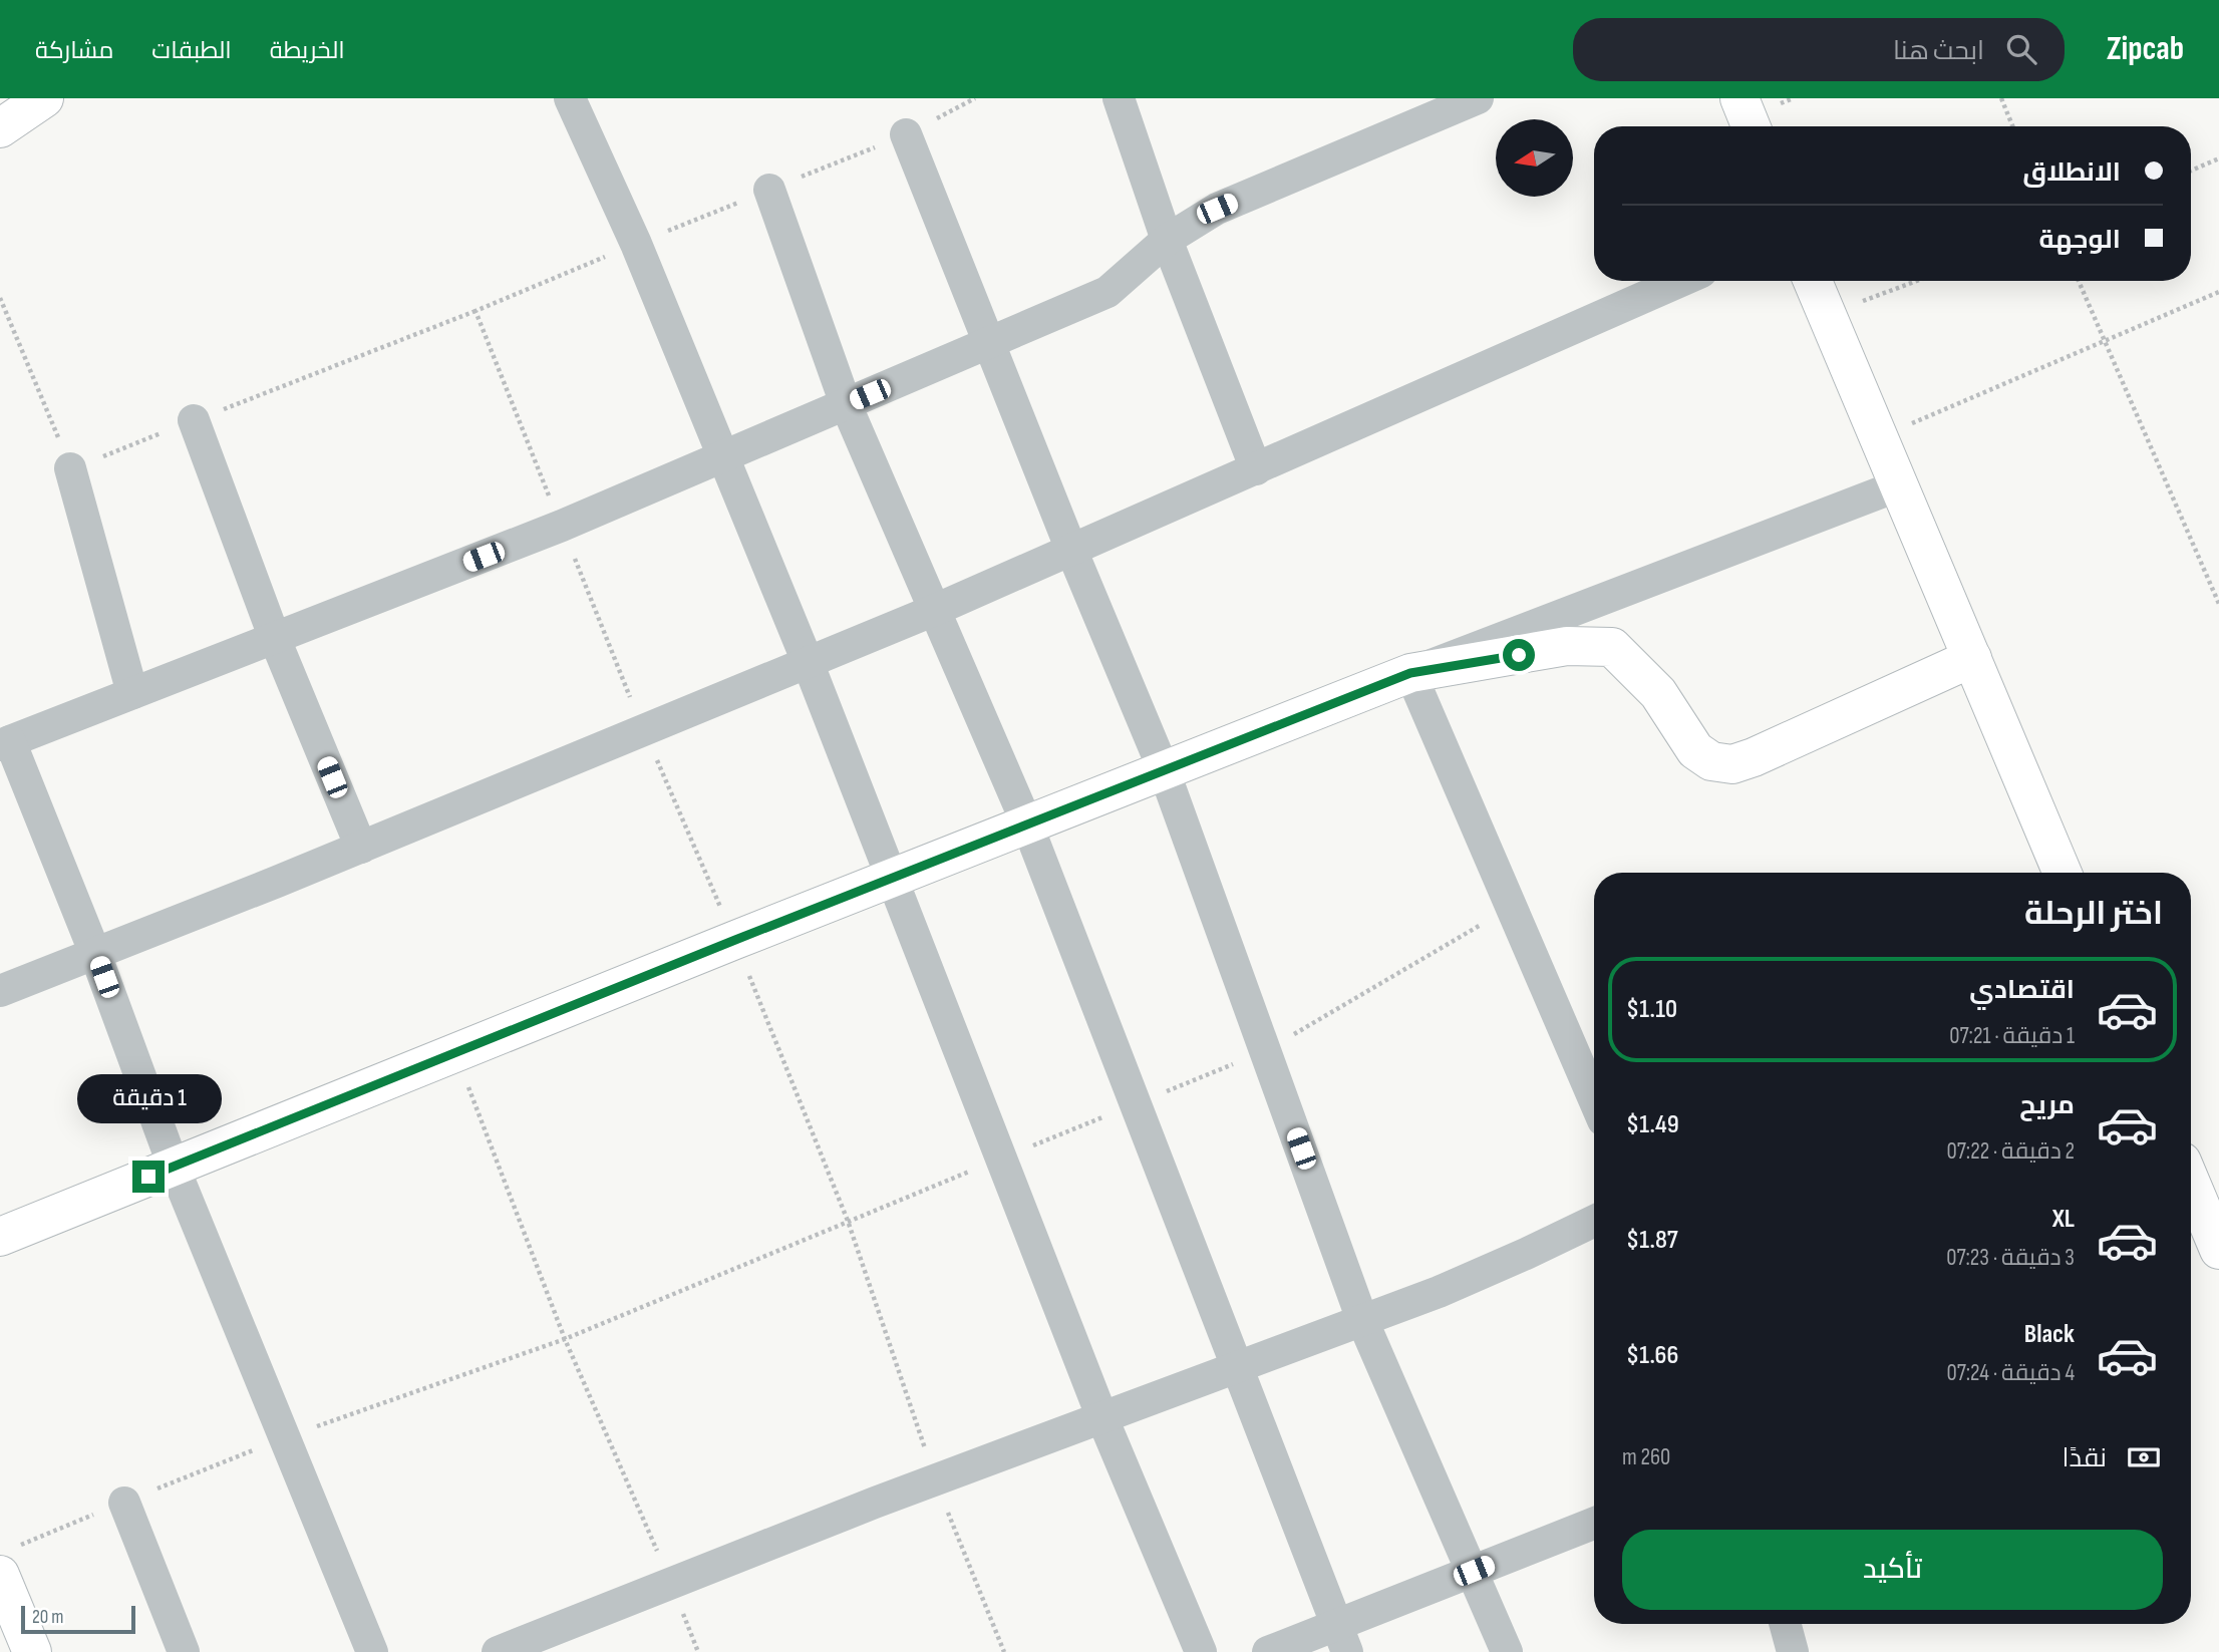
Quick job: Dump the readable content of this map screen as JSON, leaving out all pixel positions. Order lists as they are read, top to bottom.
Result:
{
  "scale_bar": "20 m",
  "north": "left",
  "page": {
    "header": "Zipcab",
    "search": "ابحث هنا",
    "nav": ["الخريطة", "الطبقات", "مشاركة"],
    "banner": ["الانطلاق", "الوجهة"],
    "heading": "اختر الرحلة",
    "list": [
      {
        "name": "اقتصادي",
        "note": "1 دقيقة · 07:21",
        "value": "$1.10"
      },
      {
        "name": "مريح",
        "note": "2 دقيقة · 07:22",
        "value": "$1.49"
      },
      {
        "name": "XL",
        "note": "3 دقيقة · 07:23",
        "value": "$1.87"
      },
      {
        "name": "Black",
        "note": "4 دقيقة · 07:24",
        "value": "$1.66"
      }
    ],
    "bubble": "1 دقيقة",
    "pay": ["نقدًا", "260 m"],
    "buttons": "تأكيد",
    "scale": "20 m"
  }
}
